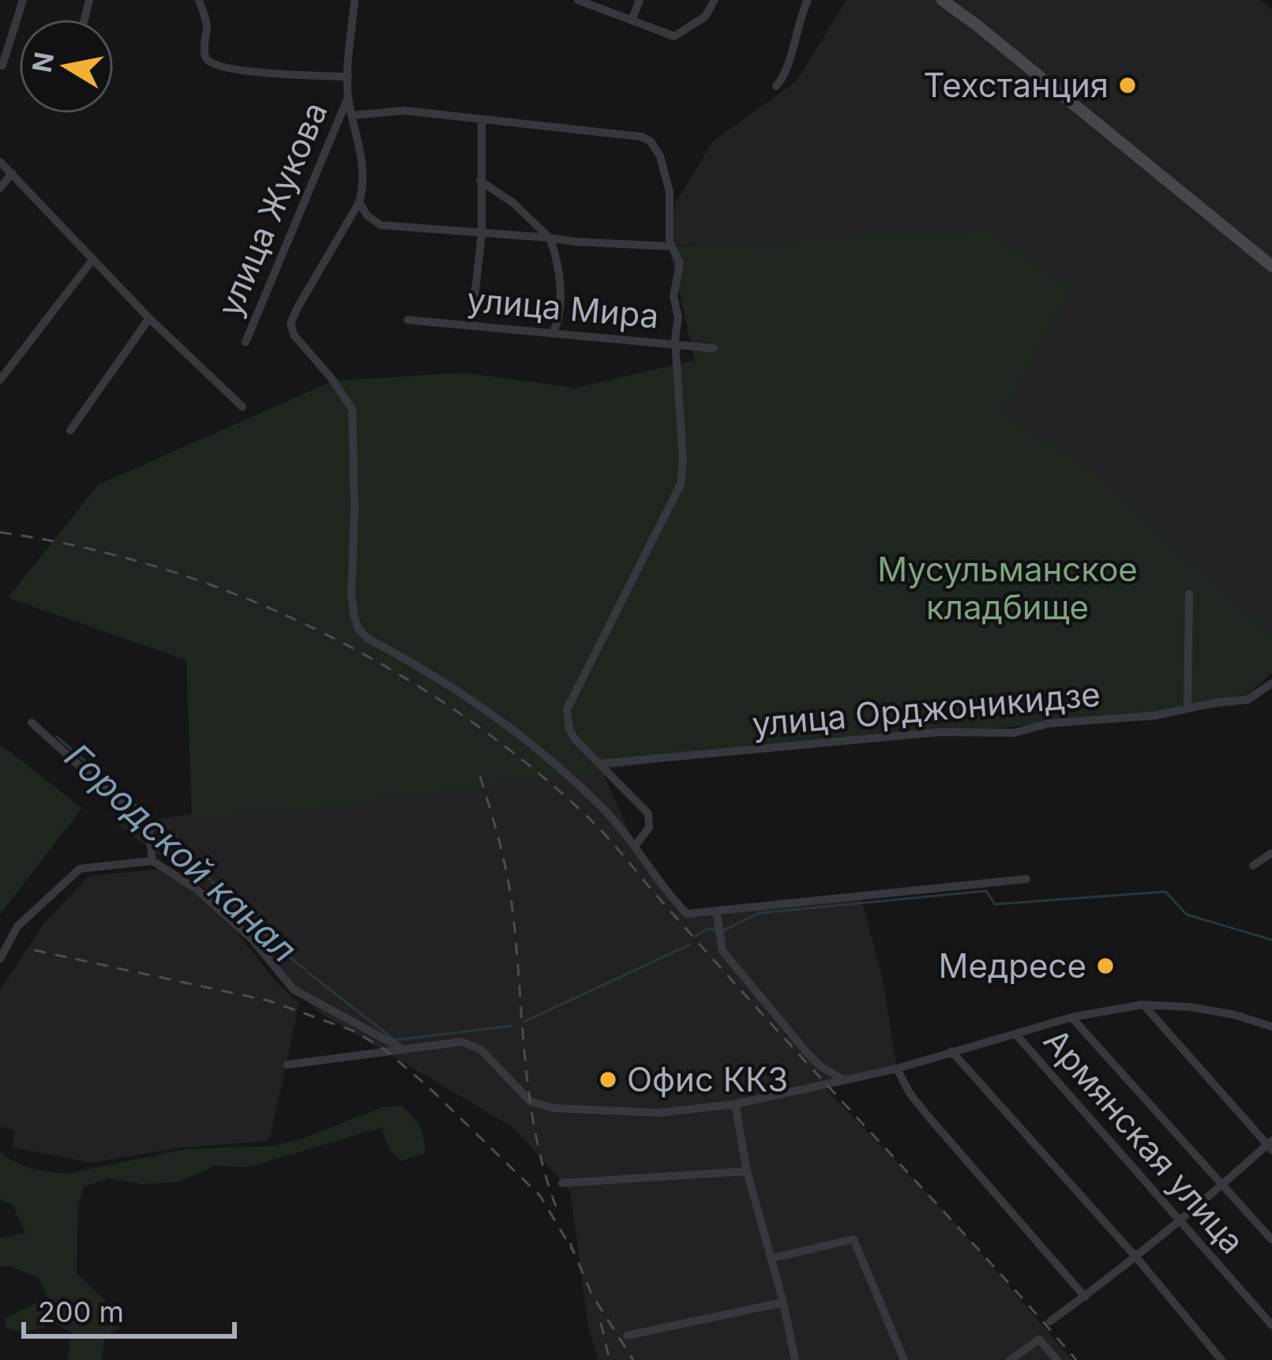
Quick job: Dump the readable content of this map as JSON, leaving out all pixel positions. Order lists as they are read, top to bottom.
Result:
{
  "streets": {
    "street": [
      "улица Жукова",
      "улица Мира",
      "улица Орджоникидзе",
      "Армянская улица"
    ]
  },
  "water": ["Городской канал"],
  "parks": ["Мусульманское кладбище"],
  "places": ["Техстанция", "Медресе", "Офис ККЗ"],
  "scale_bar": "200 m",
  "north": "left"
}
